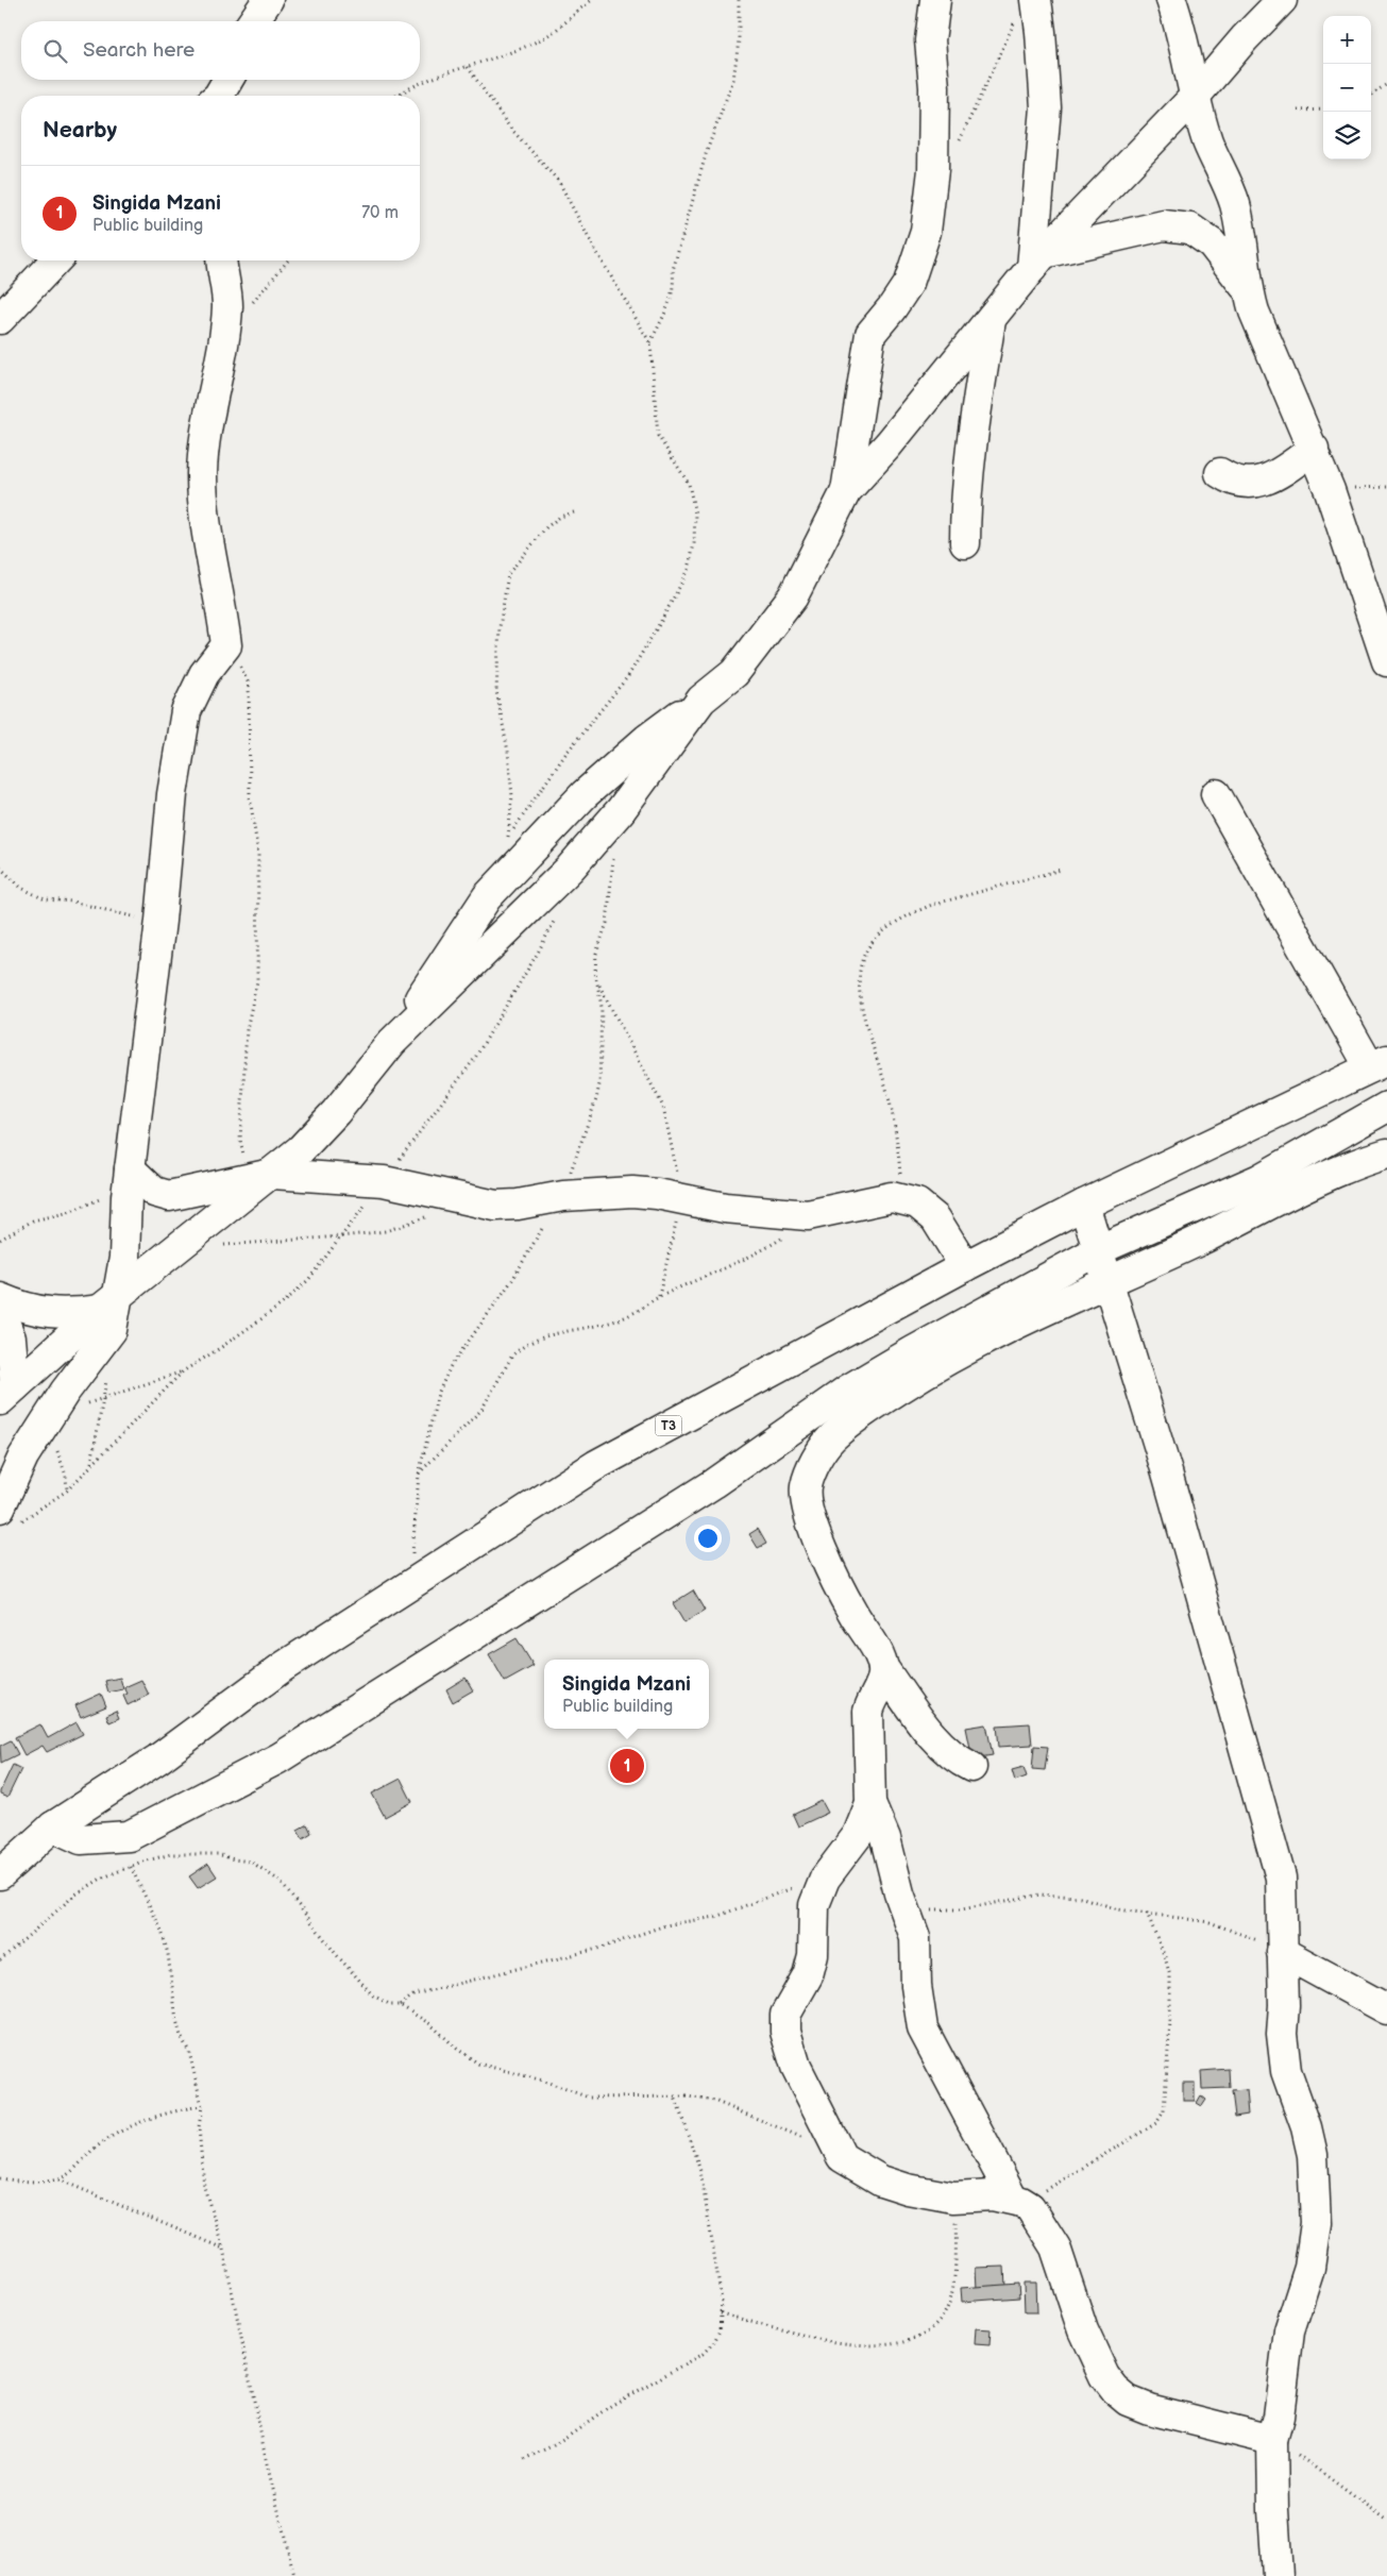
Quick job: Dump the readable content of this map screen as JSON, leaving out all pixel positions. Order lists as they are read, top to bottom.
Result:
{
  "streets": {
    "main road": ["T3"]
  },
  "page": {
    "map_buttons": ["+", "−"],
    "search": "Search here",
    "heading": "Nearby",
    "list": [
      {
        "mark": "1",
        "name": "Singida Mzani",
        "note": "Public building",
        "value": "70 m"
      }
    ],
    "popup": ["Singida Mzani", "Public building"],
    "pins": "1"
  }
}
